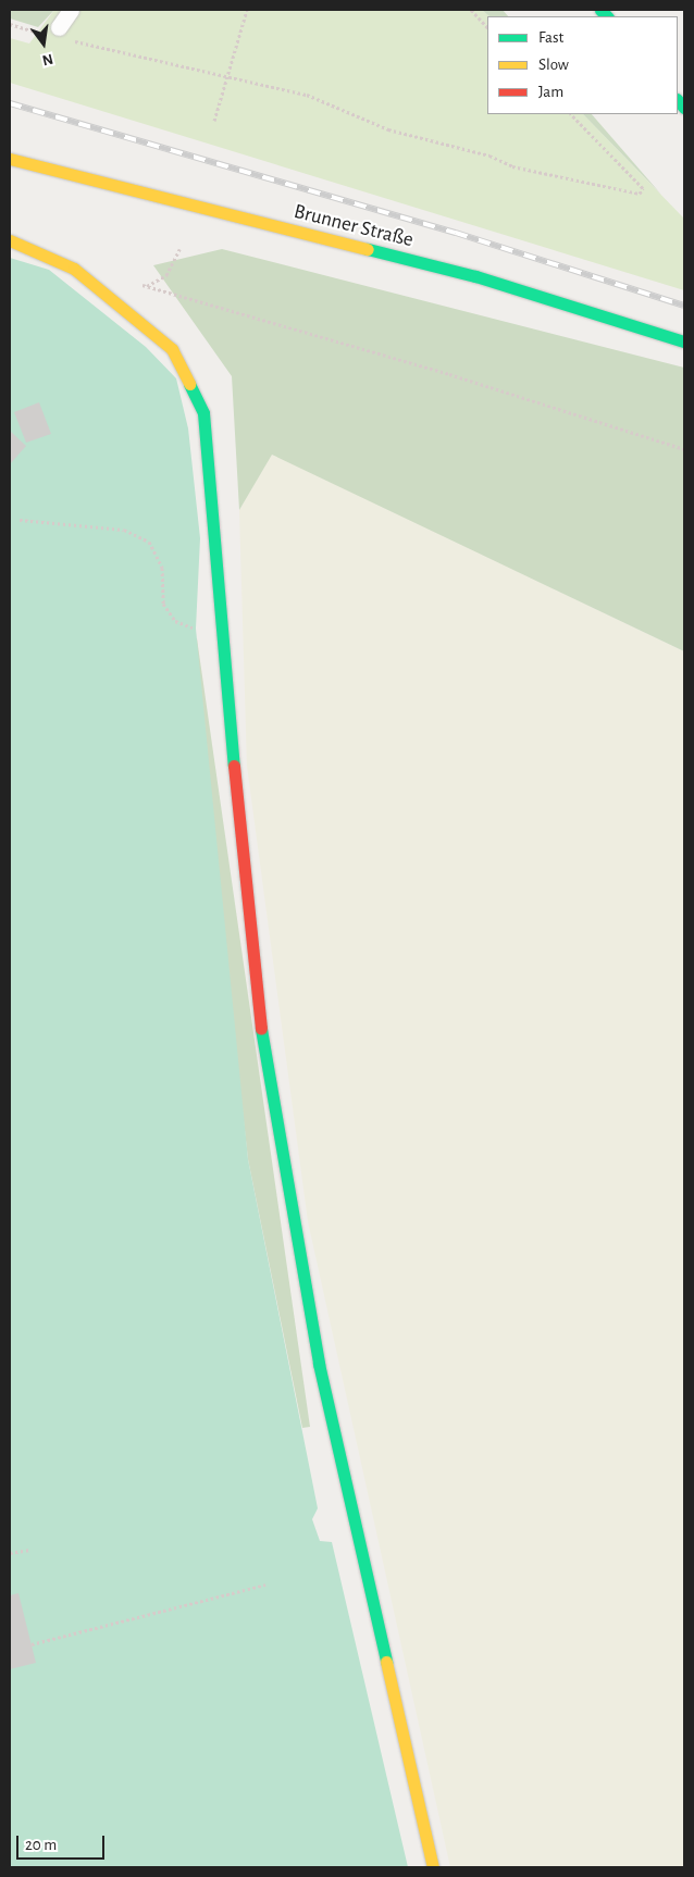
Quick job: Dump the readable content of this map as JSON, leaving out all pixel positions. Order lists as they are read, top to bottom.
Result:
{
  "streets": {
    "main road": ["Brunner Straße"]
  },
  "legend": ["Fast", "Slow", "Jam"],
  "scale_bar": "20 m",
  "north": "bottom"
}
